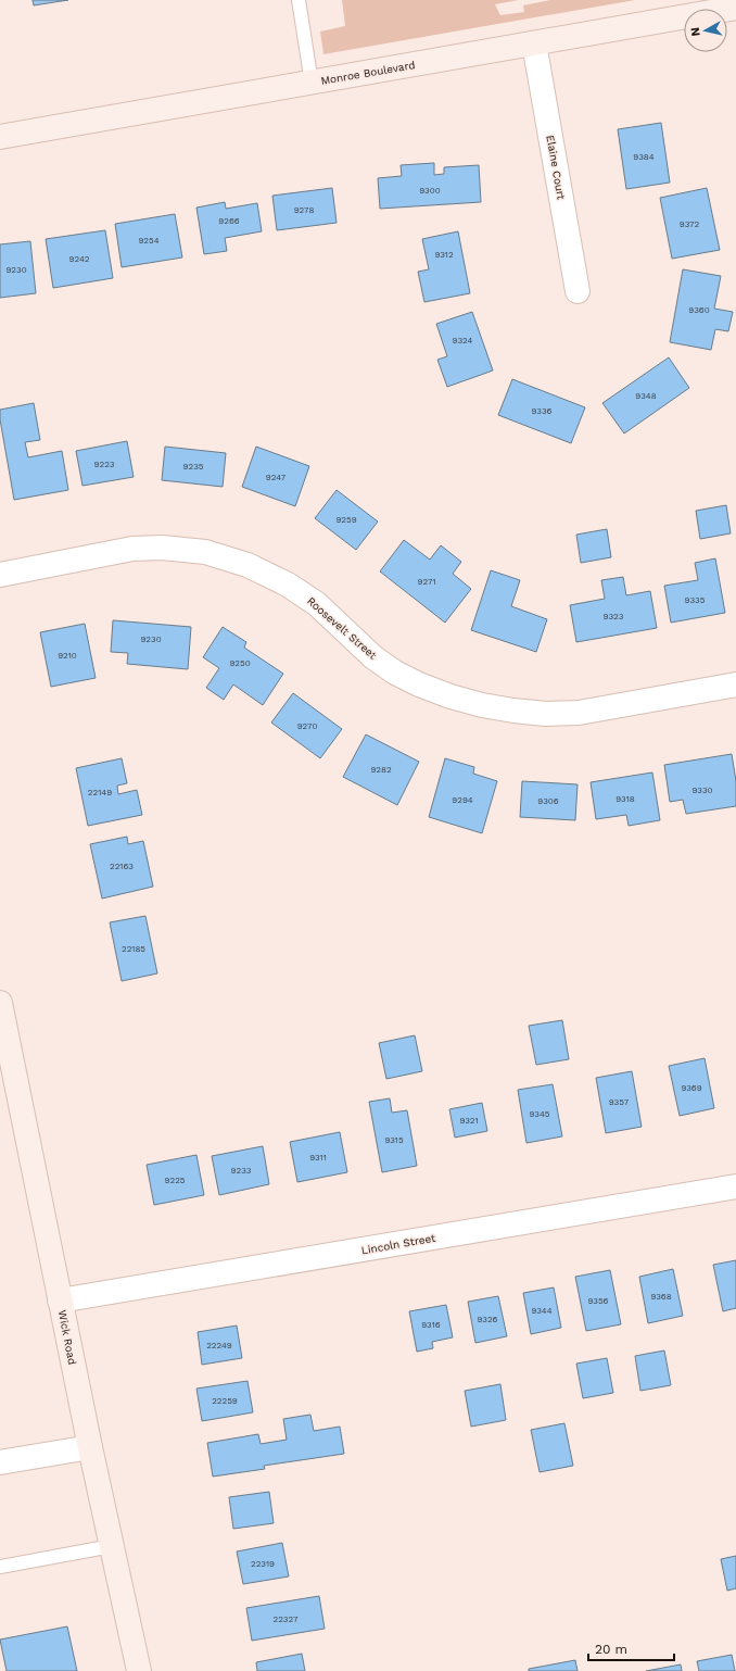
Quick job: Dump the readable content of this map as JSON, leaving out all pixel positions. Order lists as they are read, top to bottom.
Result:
{
  "streets": {
    "street": [
      "Monroe Boulevard",
      "Elaine Court",
      "Roosevelt Street",
      "Lincoln Street",
      "Wick Road"
    ]
  },
  "crossings": [
    ["Monroe Boulevard", "Elaine Court"],
    ["Lincoln Street", "Wick Road"]
  ],
  "house_numbers": [
    "9384",
    "9300",
    "9278",
    "9266",
    "9372",
    "9254",
    "9312",
    "9242",
    "9230",
    "9360",
    "9324",
    "9348",
    "9336",
    "9223",
    "9235",
    "9247",
    "9259",
    "9271",
    "9335",
    "9323",
    "9230",
    "9210",
    "9250",
    "9270",
    "9282",
    "9330",
    "22149",
    "9318",
    "9294",
    "9306",
    "22163",
    "22185",
    "9369",
    "9357",
    "9345",
    "9321",
    "9315",
    "9311",
    "9233",
    "9225",
    "9368",
    "9356",
    "9344",
    "9326",
    "9316",
    "22249",
    "22259",
    "22319",
    "22327"
  ],
  "scale_bar": "20 m",
  "north": "left"
}
